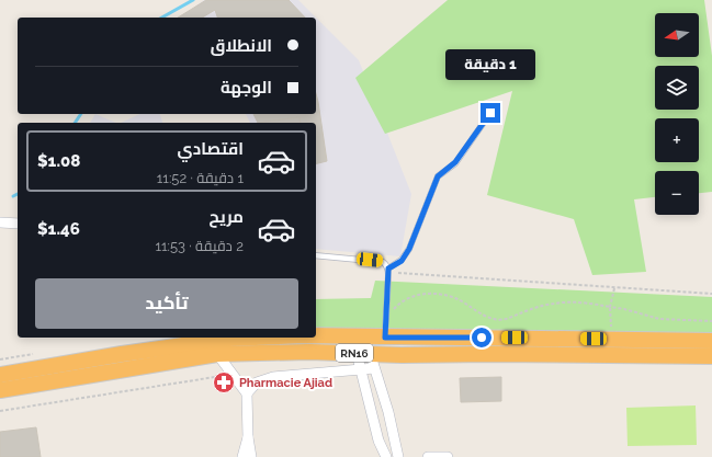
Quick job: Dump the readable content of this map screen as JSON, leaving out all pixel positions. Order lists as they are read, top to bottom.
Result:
{
  "streets": {
    "highway": ["RN16"]
  },
  "places": {
    "pharmacy": ["Pharmacie Ajiad"]
  },
  "north": "left",
  "page": {
    "map_buttons": ["+", "−"],
    "banner": ["الانطلاق", "الوجهة"],
    "bubble": "1 دقيقة",
    "list": [
      {
        "name": "اقتصادي",
        "note": "1 دقيقة · 11:52",
        "value": "$1.08"
      },
      {
        "name": "مريح",
        "note": "2 دقيقة · 11:53",
        "value": "$1.46"
      }
    ],
    "buttons": "تأكيد"
  }
}
